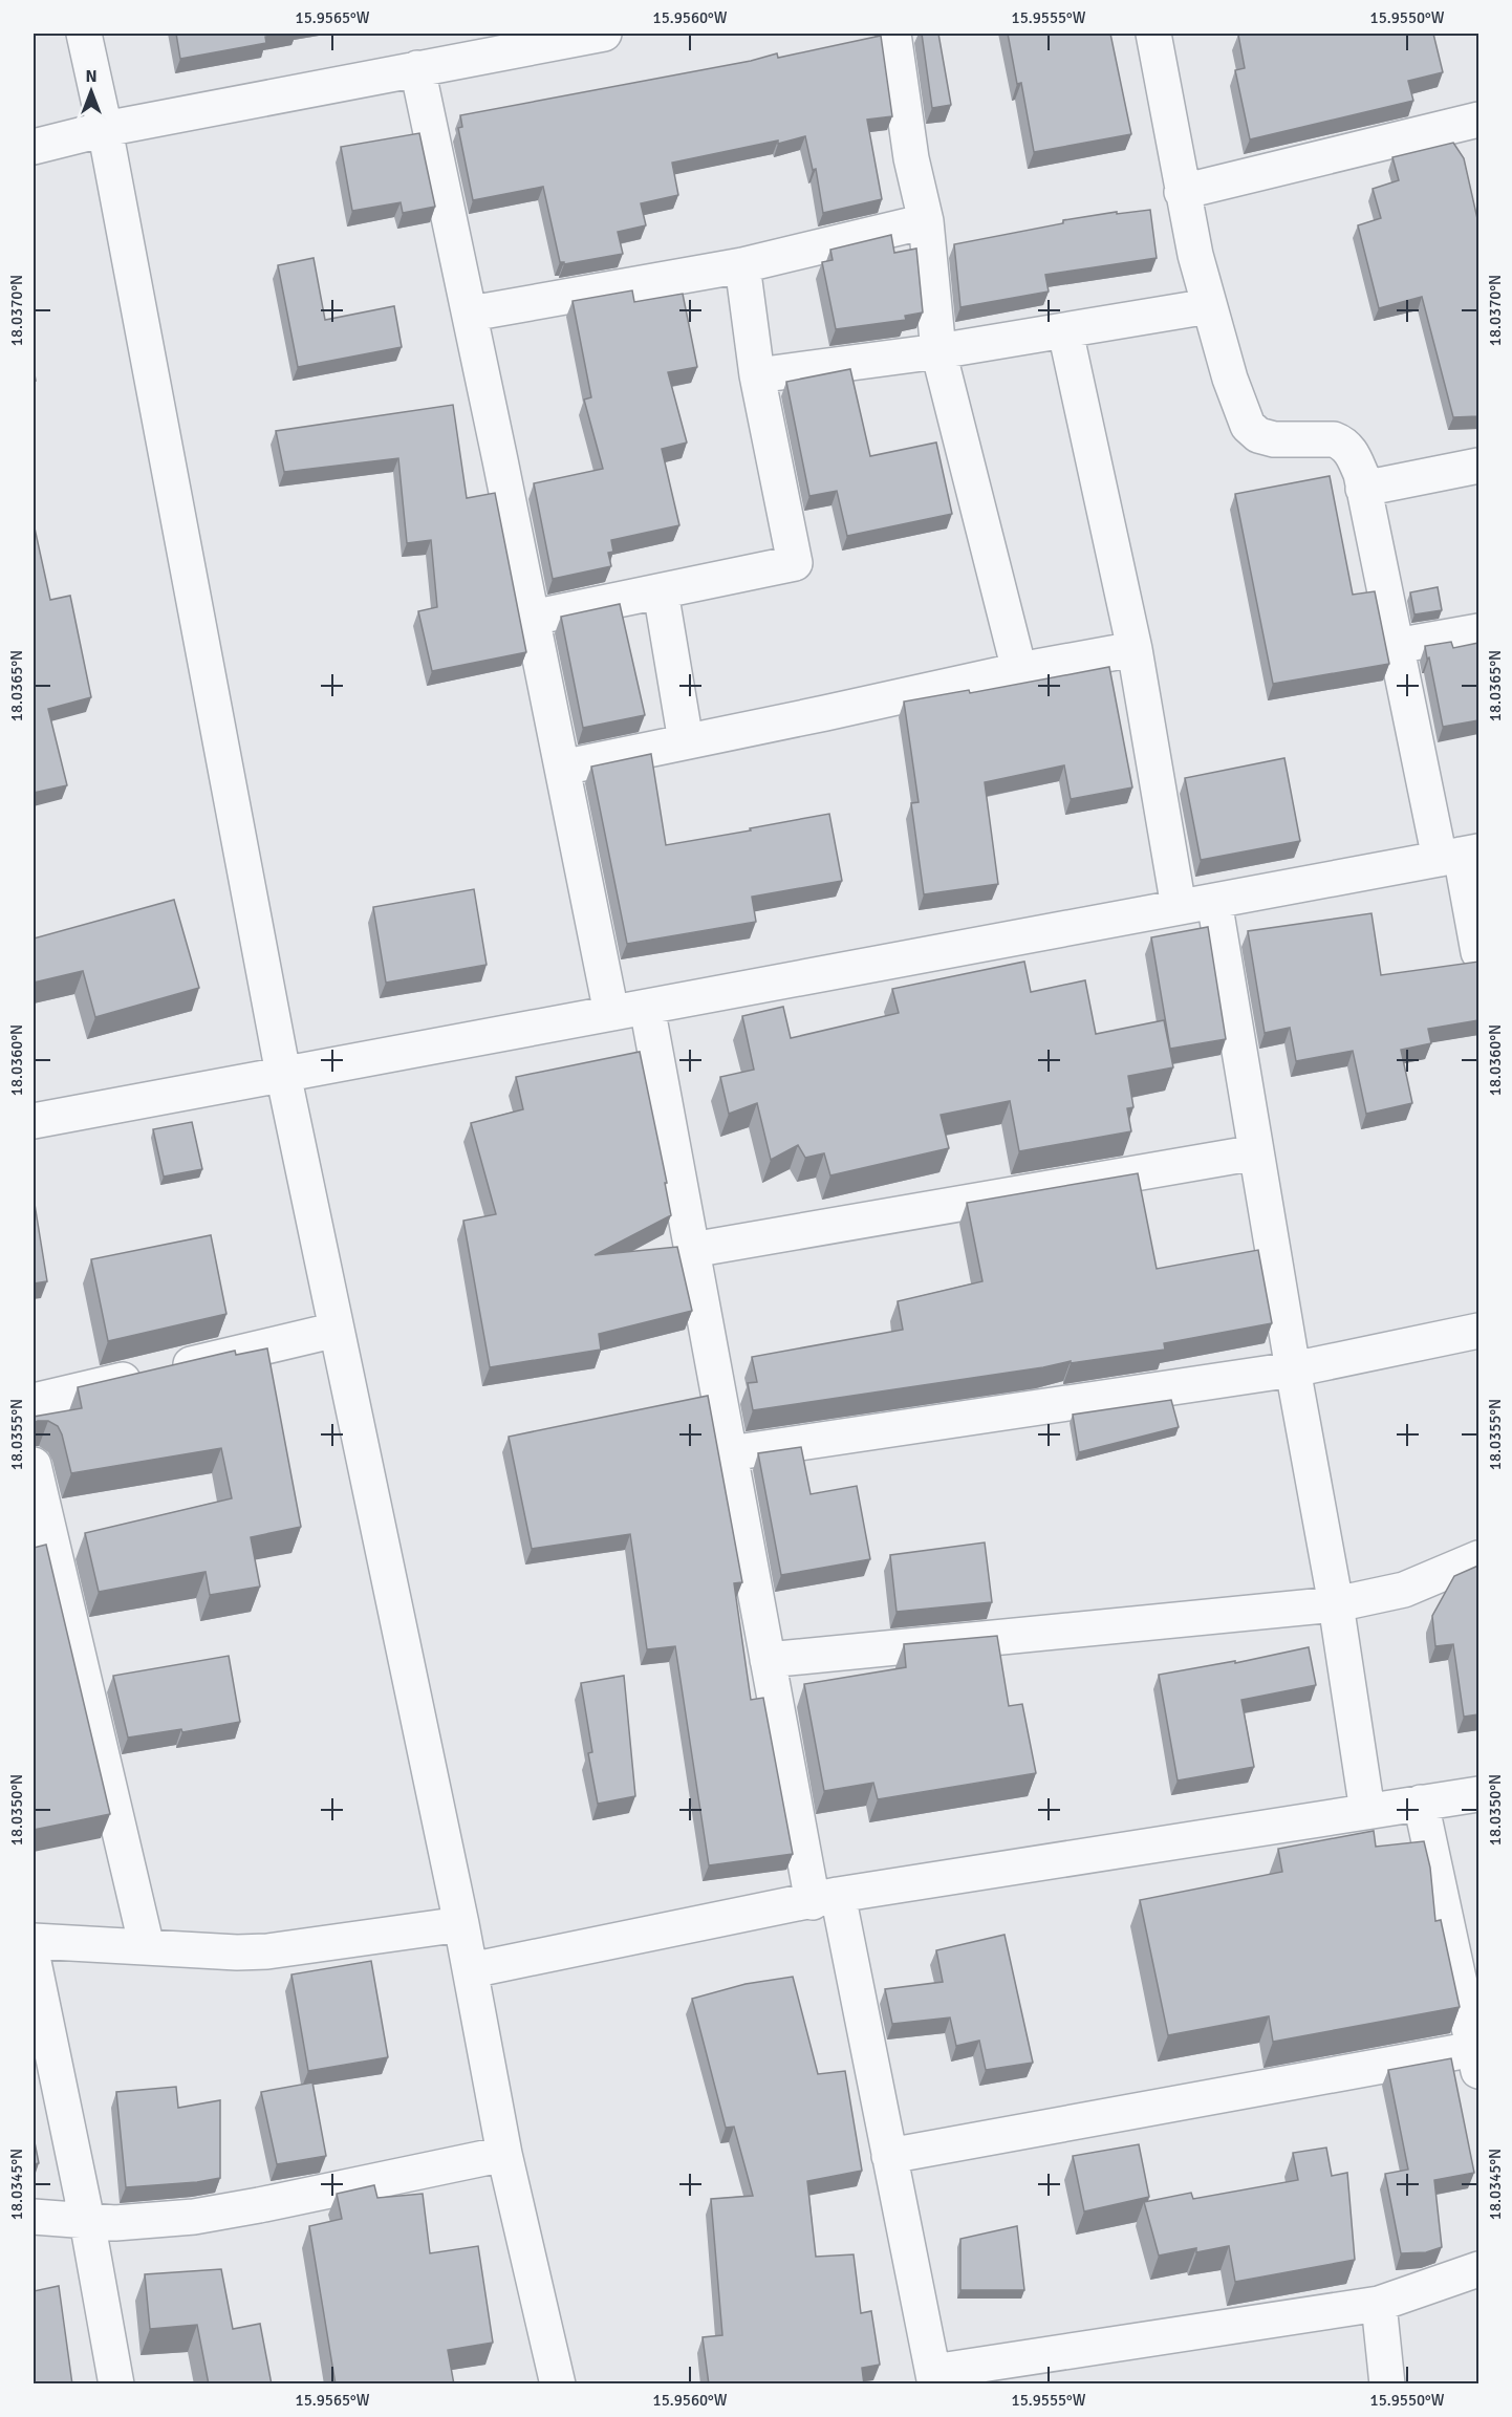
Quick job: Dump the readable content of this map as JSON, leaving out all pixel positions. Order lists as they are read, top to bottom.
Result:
{
  "north": "top",
  "coordinates": [
    "15.9565°W",
    "15.9560°W",
    "15.9555°W",
    "15.9550°W",
    "18.0370°N",
    "18.0365°N",
    "18.0360°N",
    "18.0355°N",
    "18.0350°N",
    "18.0345°N"
  ]
}
